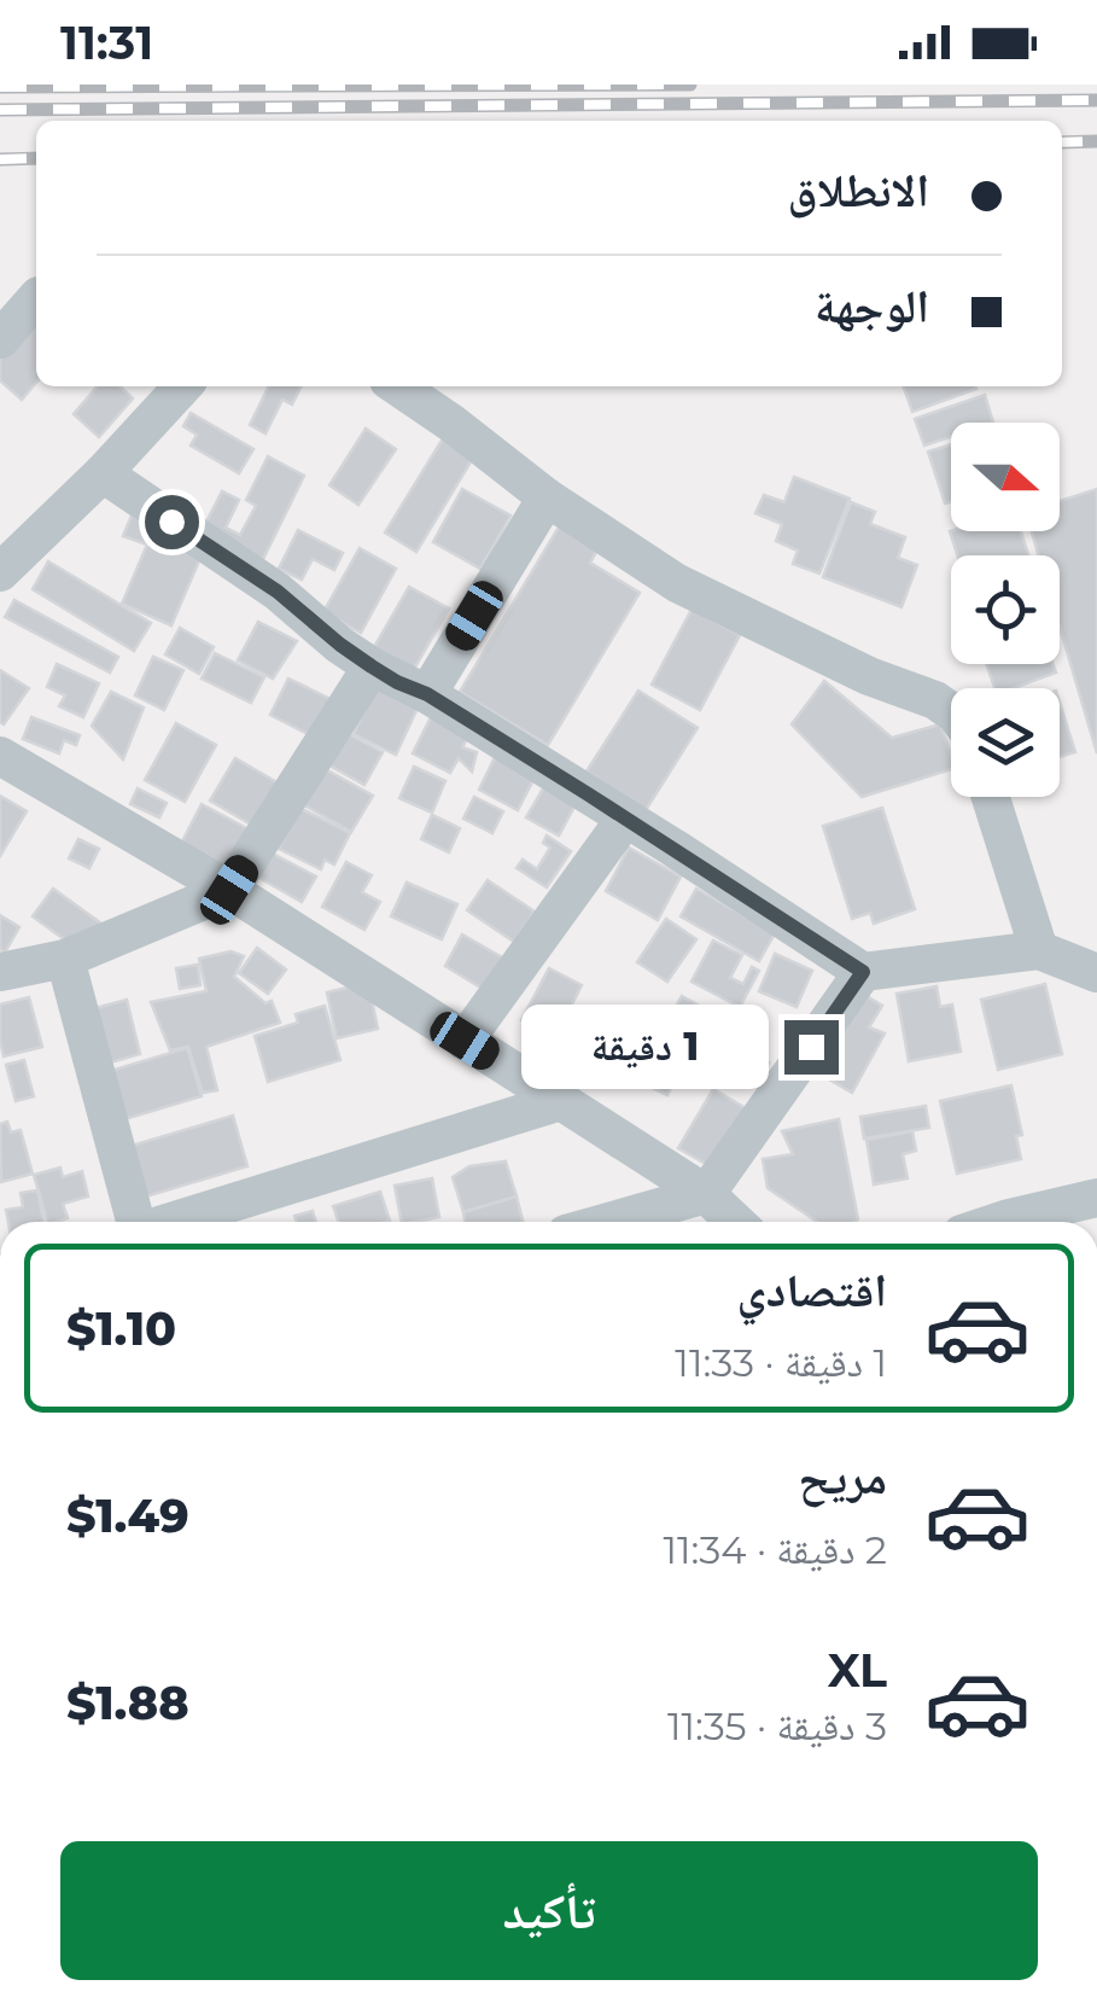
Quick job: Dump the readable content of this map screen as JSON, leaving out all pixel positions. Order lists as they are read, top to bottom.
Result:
{
  "north": "right",
  "page": {
    "status": "11:31",
    "banner": ["الانطلاق", "الوجهة"],
    "bubble": "1 دقيقة",
    "list": [
      {
        "name": "اقتصادي",
        "note": "1 دقيقة · 11:33",
        "value": "$1.10"
      },
      {
        "name": "مريح",
        "note": "2 دقيقة · 11:34",
        "value": "$1.49"
      },
      {
        "name": "XL",
        "note": "3 دقيقة · 11:35",
        "value": "$1.88"
      }
    ],
    "buttons": "تأكيد"
  }
}
